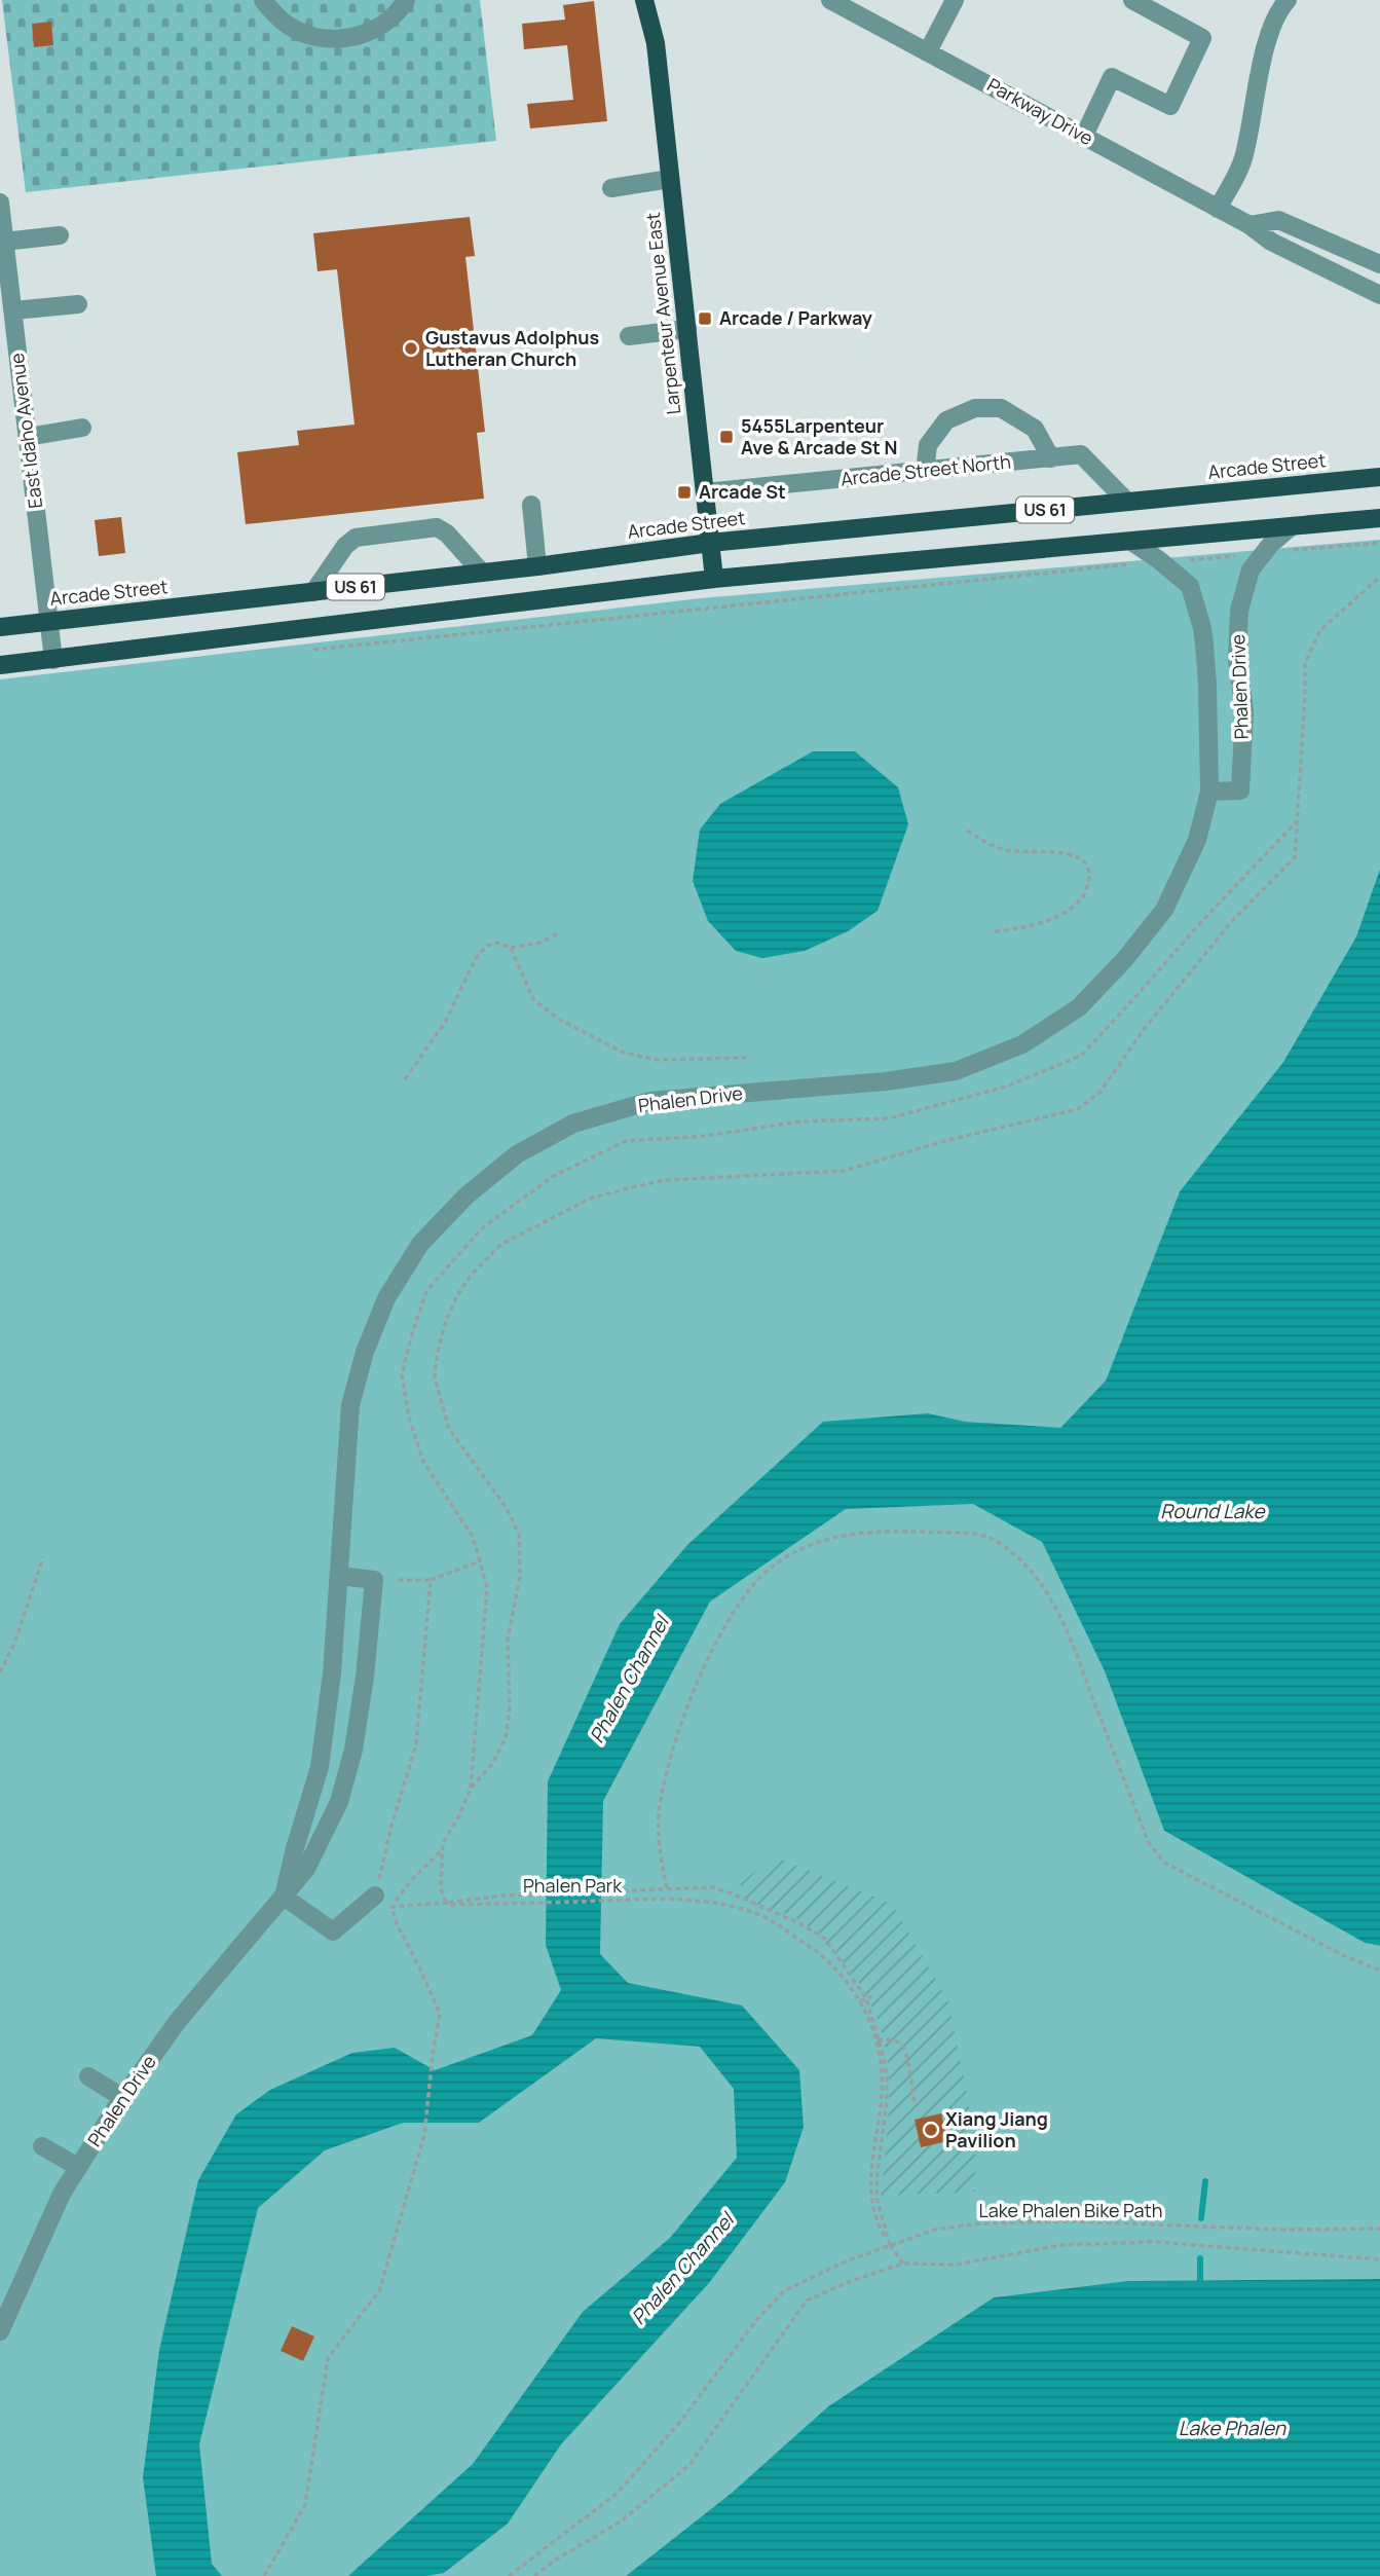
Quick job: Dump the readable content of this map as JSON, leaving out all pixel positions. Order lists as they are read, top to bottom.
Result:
{
  "streets": {
    "main road": ["Larpenteur Avenue East", "Arcade Street", "US 61"],
    "street": [
      "Parkway Drive",
      "East Idaho Avenue",
      "Arcade Street North",
      "Phalen Drive"
    ],
    "path": ["Lake Phalen Bike Path"]
  },
  "crossings": [
    ["Larpenteur Avenue East", "Arcade Street"],
    ["Larpenteur Avenue East", "Arcade Street North"],
    ["Larpenteur Avenue East", "US 61"],
    ["East Idaho Avenue", "Arcade Street"],
    ["East Idaho Avenue", "US 61"],
    ["Arcade Street", "Arcade Street North"],
    ["US 61", "Phalen Drive"]
  ],
  "water": ["Round Lake", "Phalen Channel", "Lake Phalen"],
  "parks": ["Phalen Park"],
  "places": {
    "transit": ["Arcade / Parkway", "5455Larpenteur Ave & Arcade St N", "Arcade St"],
    "other": ["Gustavus Adolphus Lutheran Church", "Xiang Jiang Pavilion"]
  }
}
